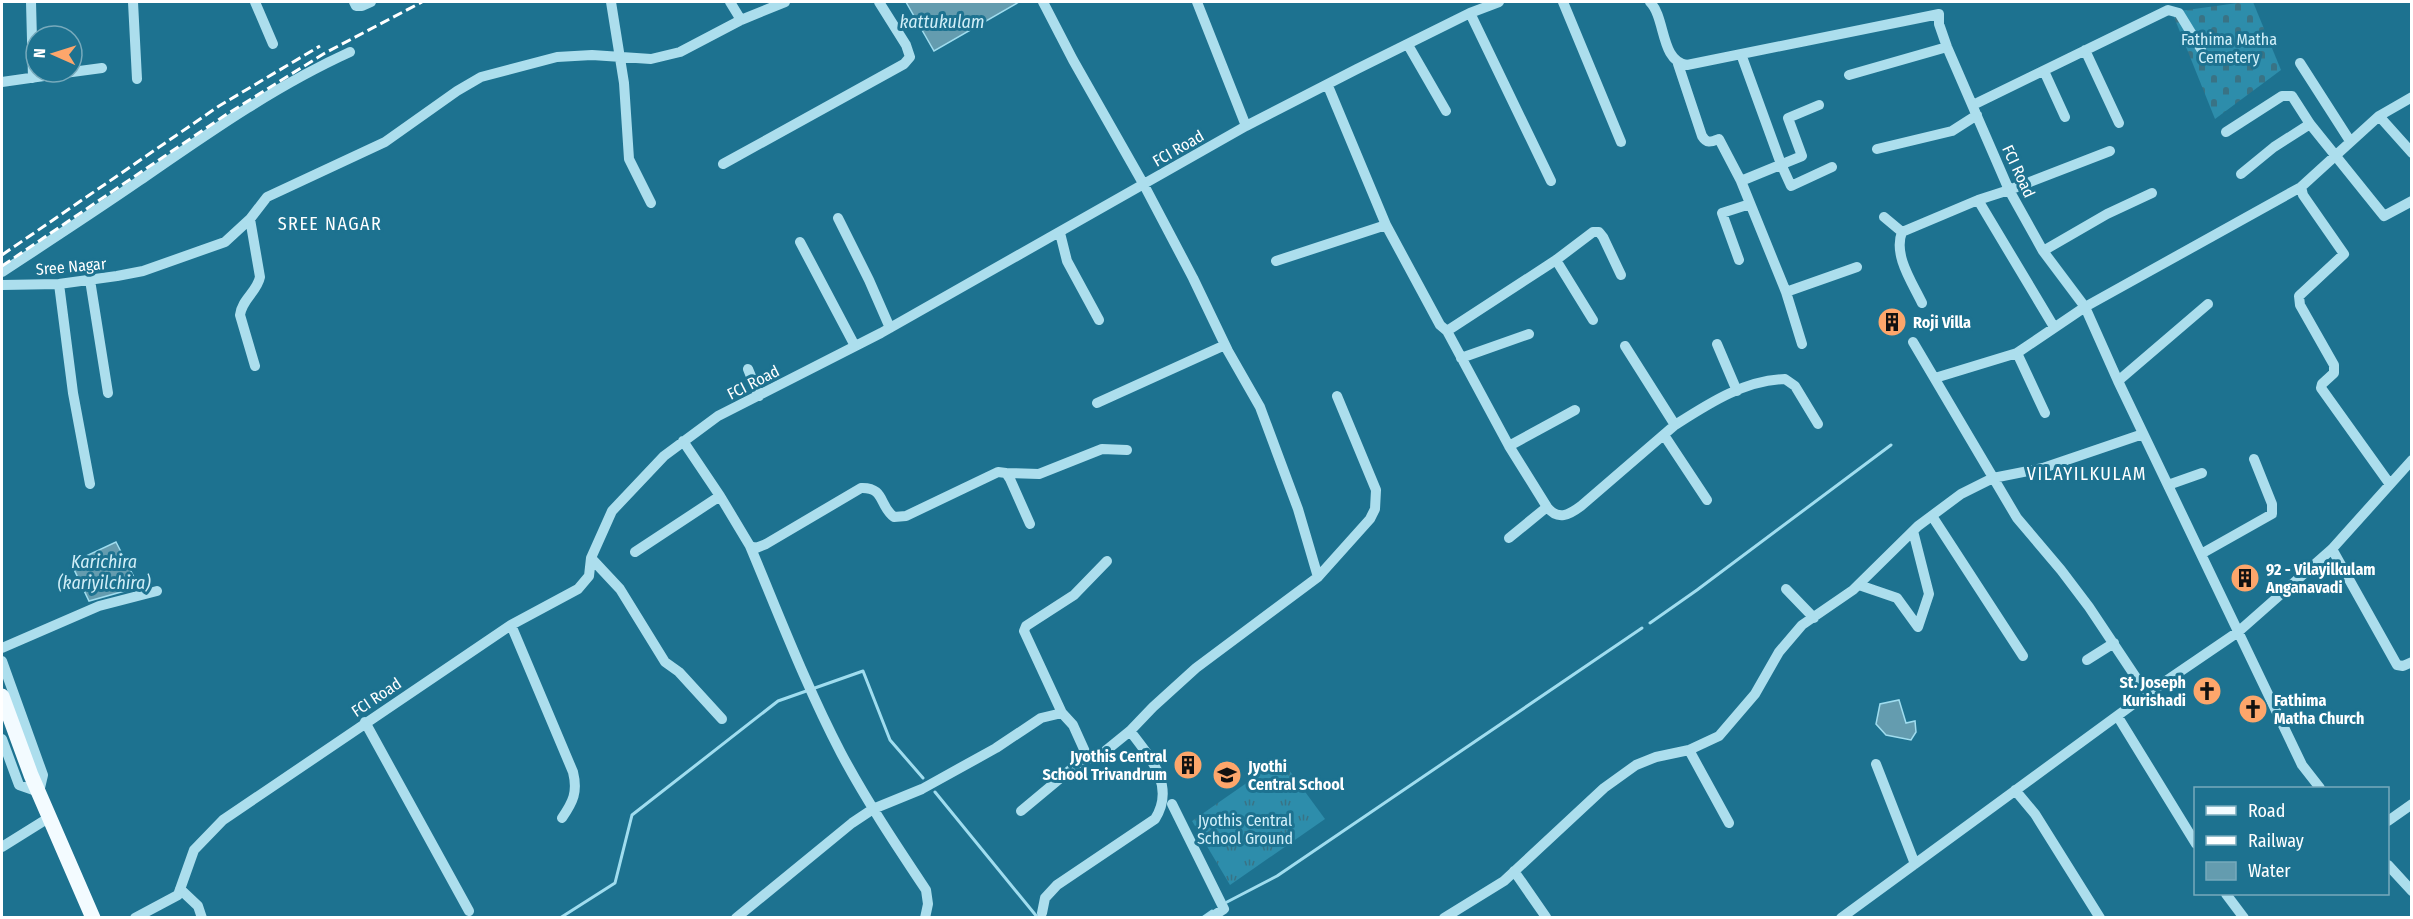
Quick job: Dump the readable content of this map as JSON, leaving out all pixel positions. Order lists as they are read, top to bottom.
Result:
{
  "streets": {
    "street": ["FCI Road", "Sree Nagar"]
  },
  "districts": ["SREE NAGAR", "VILAYILKULAM"],
  "water": ["kattukulam", "Karichira (kariyilchira)"],
  "parks": ["Fathima Matha Cemetery", "Jyothis Central School Ground"],
  "places": {
    "building": ["Roji Villa", "92 - Vilayilkulam Anganavadi", "Jyothis Central School Trivandrum"],
    "church": ["St. Joseph Kurishadi", "Fathima Matha Church"],
    "school or university": ["Jyothi Central School"]
  },
  "legend": ["Road", "Railway", "Water"],
  "north": "left"
}
